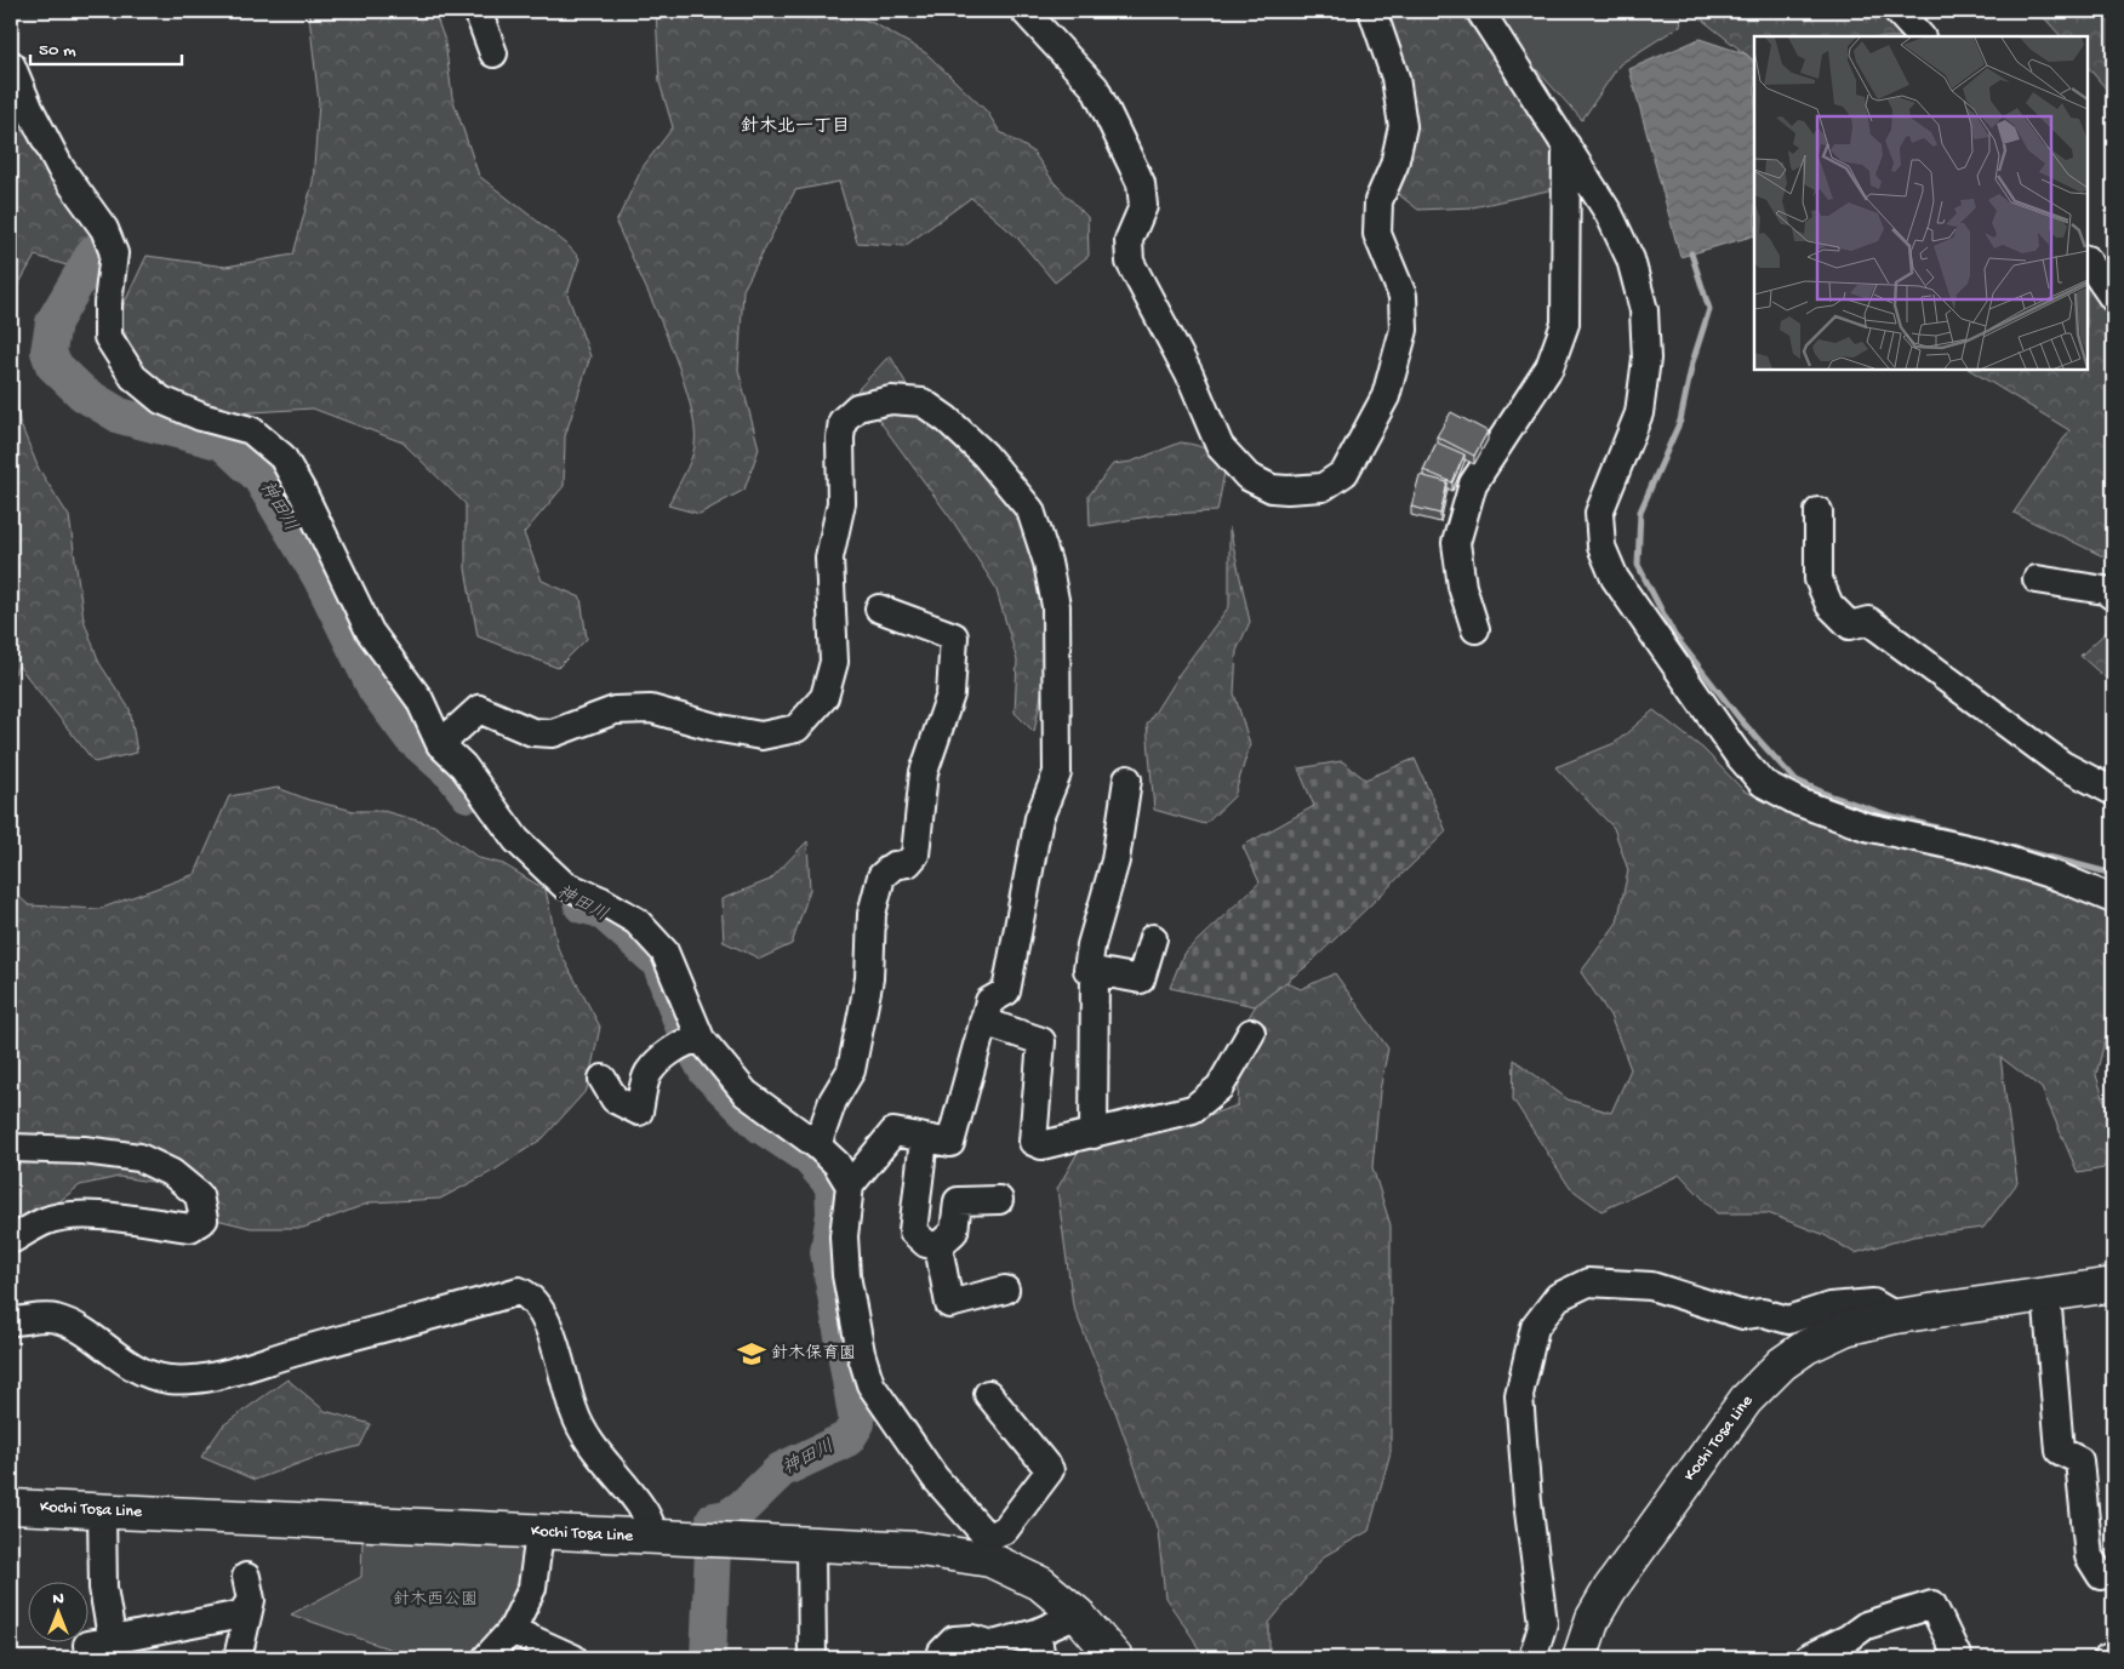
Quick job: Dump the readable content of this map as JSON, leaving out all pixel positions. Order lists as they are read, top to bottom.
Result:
{
  "streets": {
    "main road": ["Kochi Tosa Line"]
  },
  "districts": ["針木北一丁目"],
  "water": ["神田川"],
  "parks": ["針木西公園"],
  "places": {
    "school or university": ["針木保育園"]
  },
  "scale_bar": "50 m",
  "north": "top"
}
